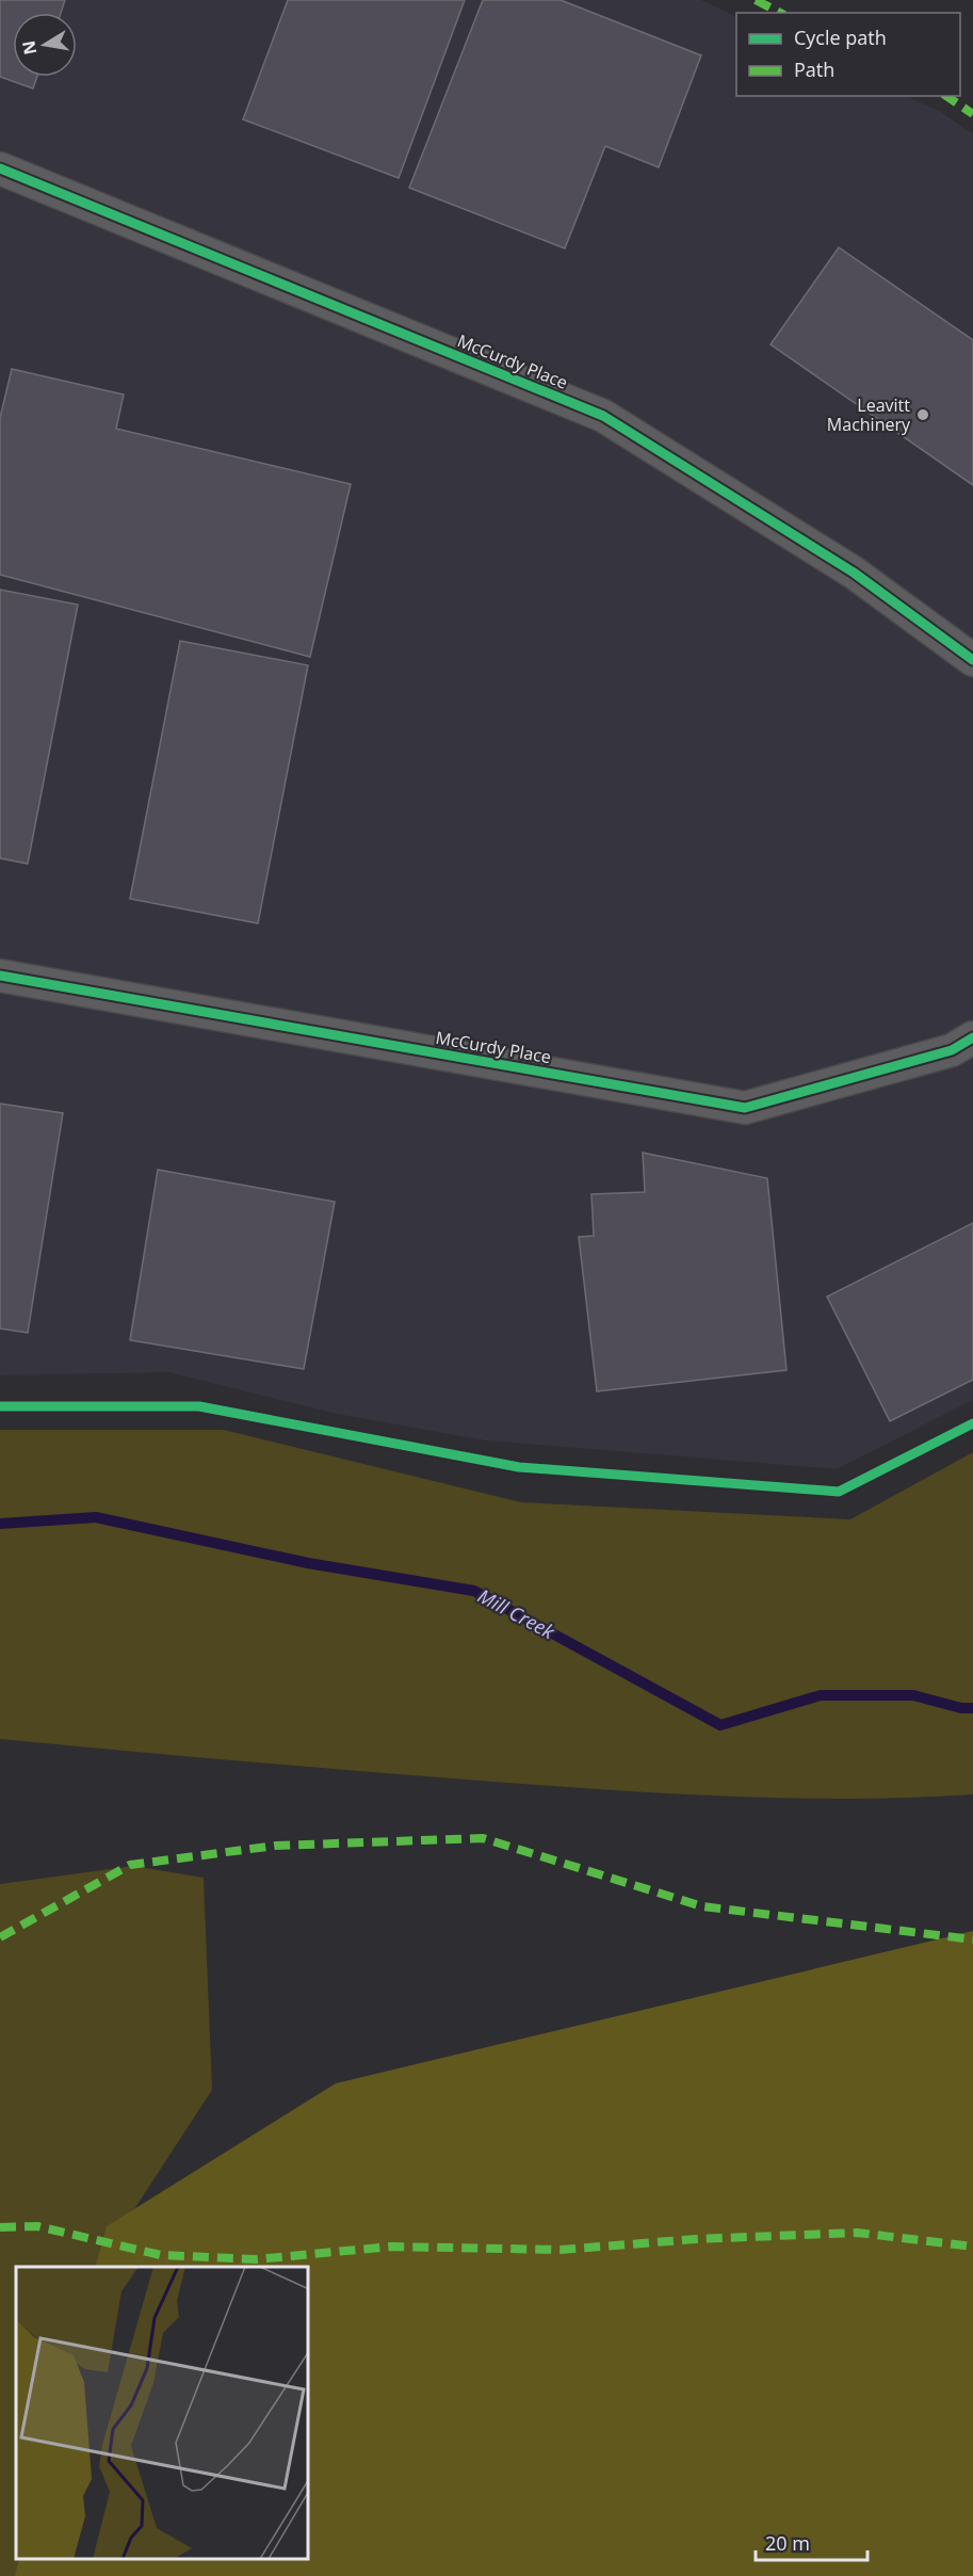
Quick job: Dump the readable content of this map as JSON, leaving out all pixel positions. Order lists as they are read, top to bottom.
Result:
{
  "streets": {
    "street": ["McCurdy Place"]
  },
  "water": ["Mill Creek"],
  "places": ["Leavitt Machinery"],
  "legend": ["Cycle path", "Path"],
  "scale_bar": "20 m",
  "north": "left"
}
